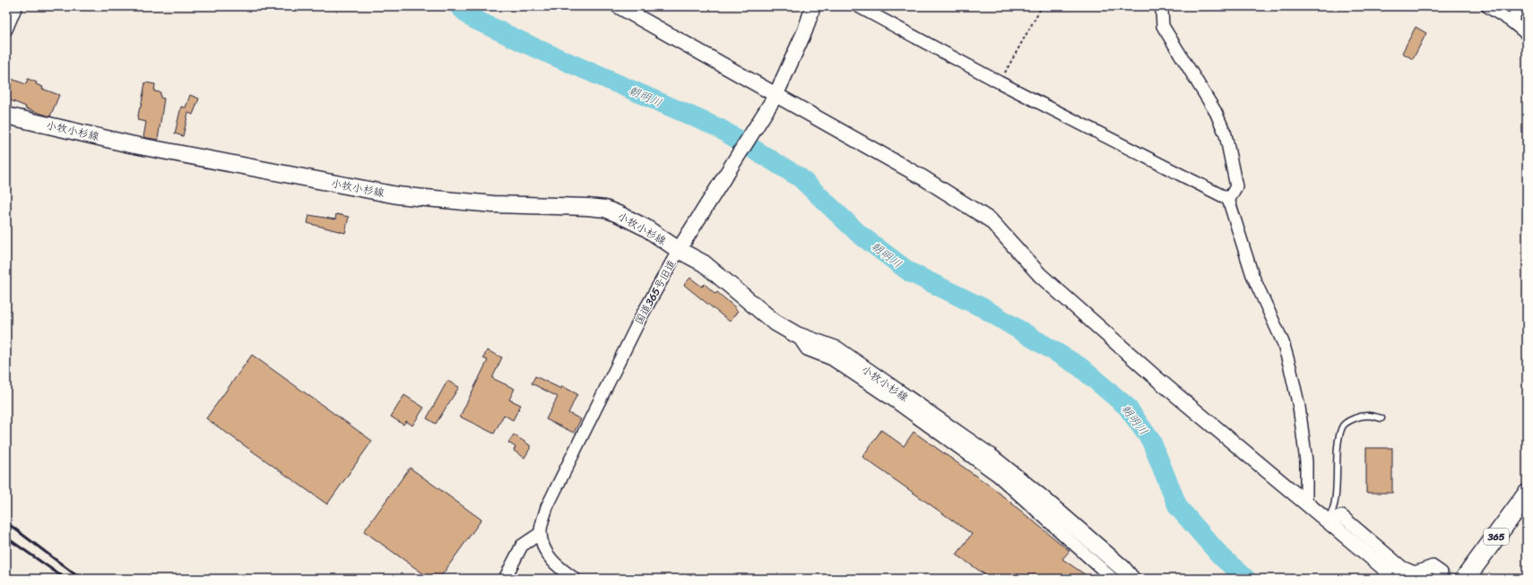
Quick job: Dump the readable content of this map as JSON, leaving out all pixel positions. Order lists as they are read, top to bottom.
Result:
{
  "streets": {
    "highway": ["365"],
    "main road": ["小牧小杉線"],
    "street": ["国道365号旧道"]
  },
  "crossings": [
    ["小牧小杉線", "国道365号旧道"]
  ],
  "water": ["朝明川"]
}
